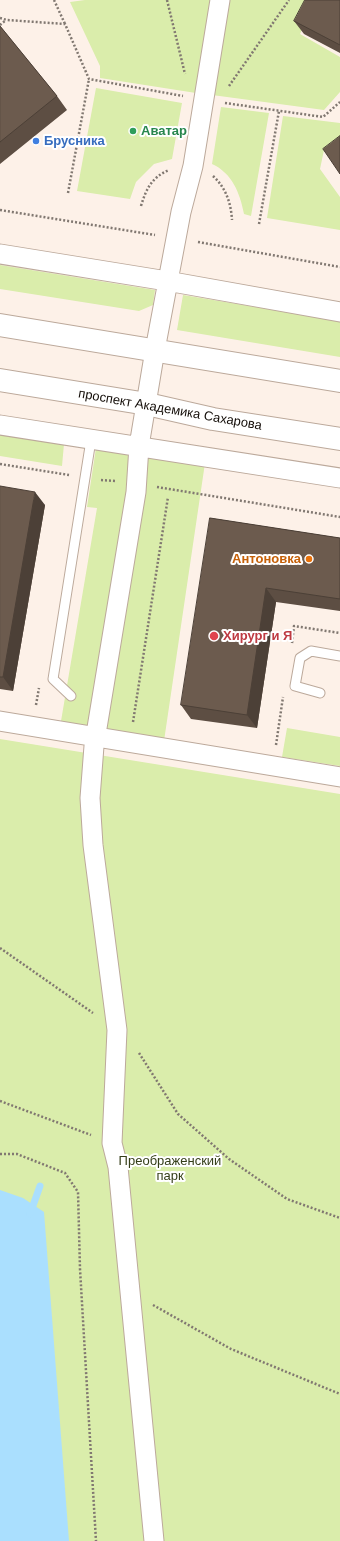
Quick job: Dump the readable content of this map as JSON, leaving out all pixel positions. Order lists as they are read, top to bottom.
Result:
{
  "streets": {
    "main road": ["проспект Академика Сахарова"]
  },
  "parks": ["Преображенский парк"],
  "places": [
    "Аватар",
    "Брусника",
    "Антоновка",
    "Хирург и Я"
  ]
}
